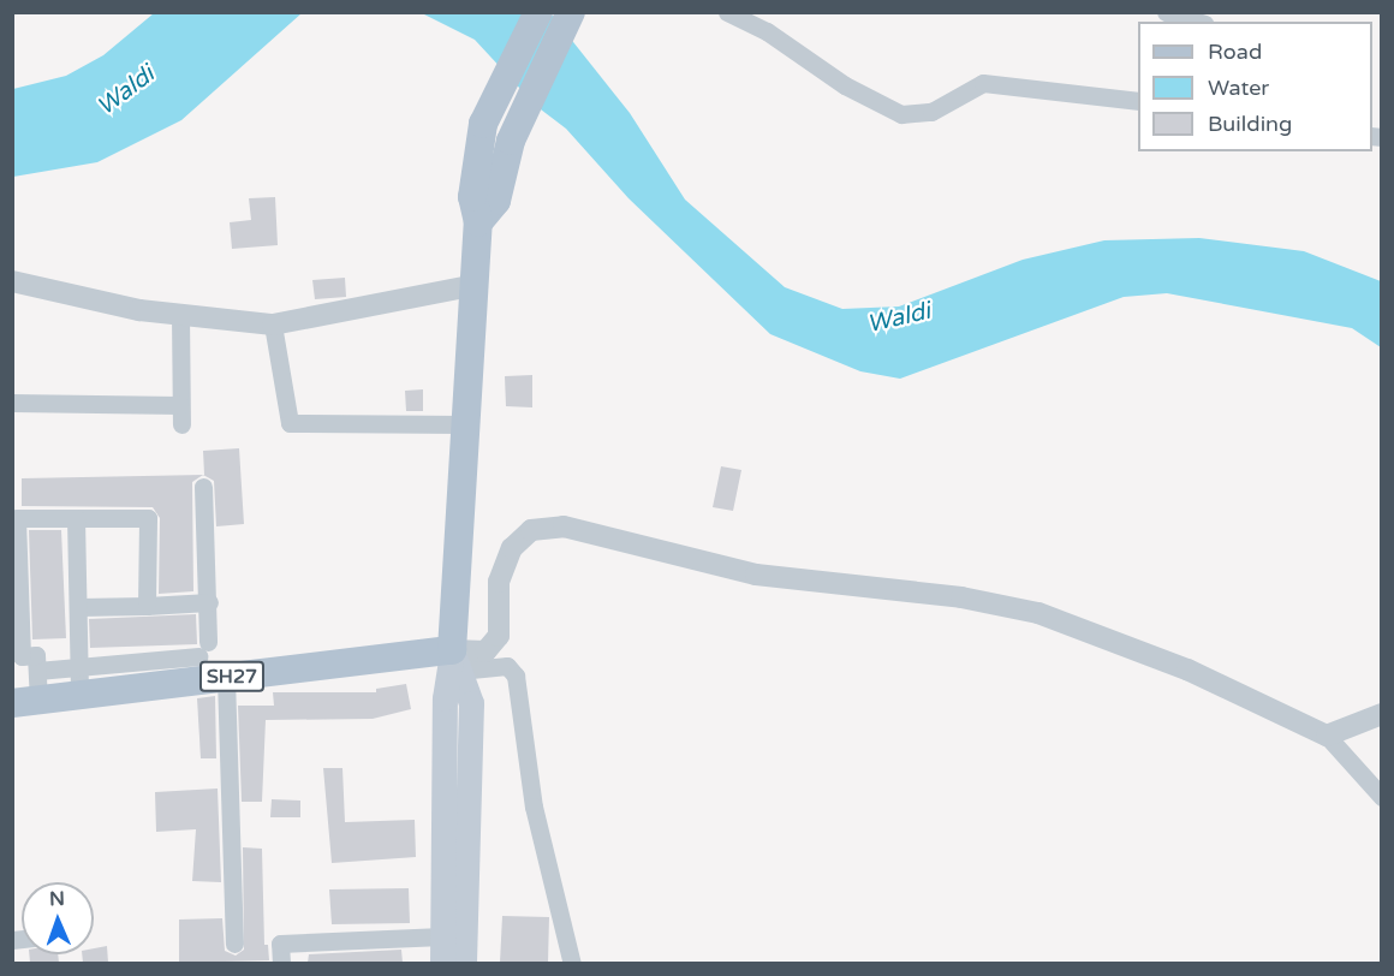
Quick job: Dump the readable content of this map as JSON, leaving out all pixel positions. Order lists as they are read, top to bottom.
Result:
{
  "streets": {
    "main road": ["SH27"]
  },
  "water": ["Waldi"],
  "legend": ["Road", "Water", "Building"],
  "north": "top"
}
